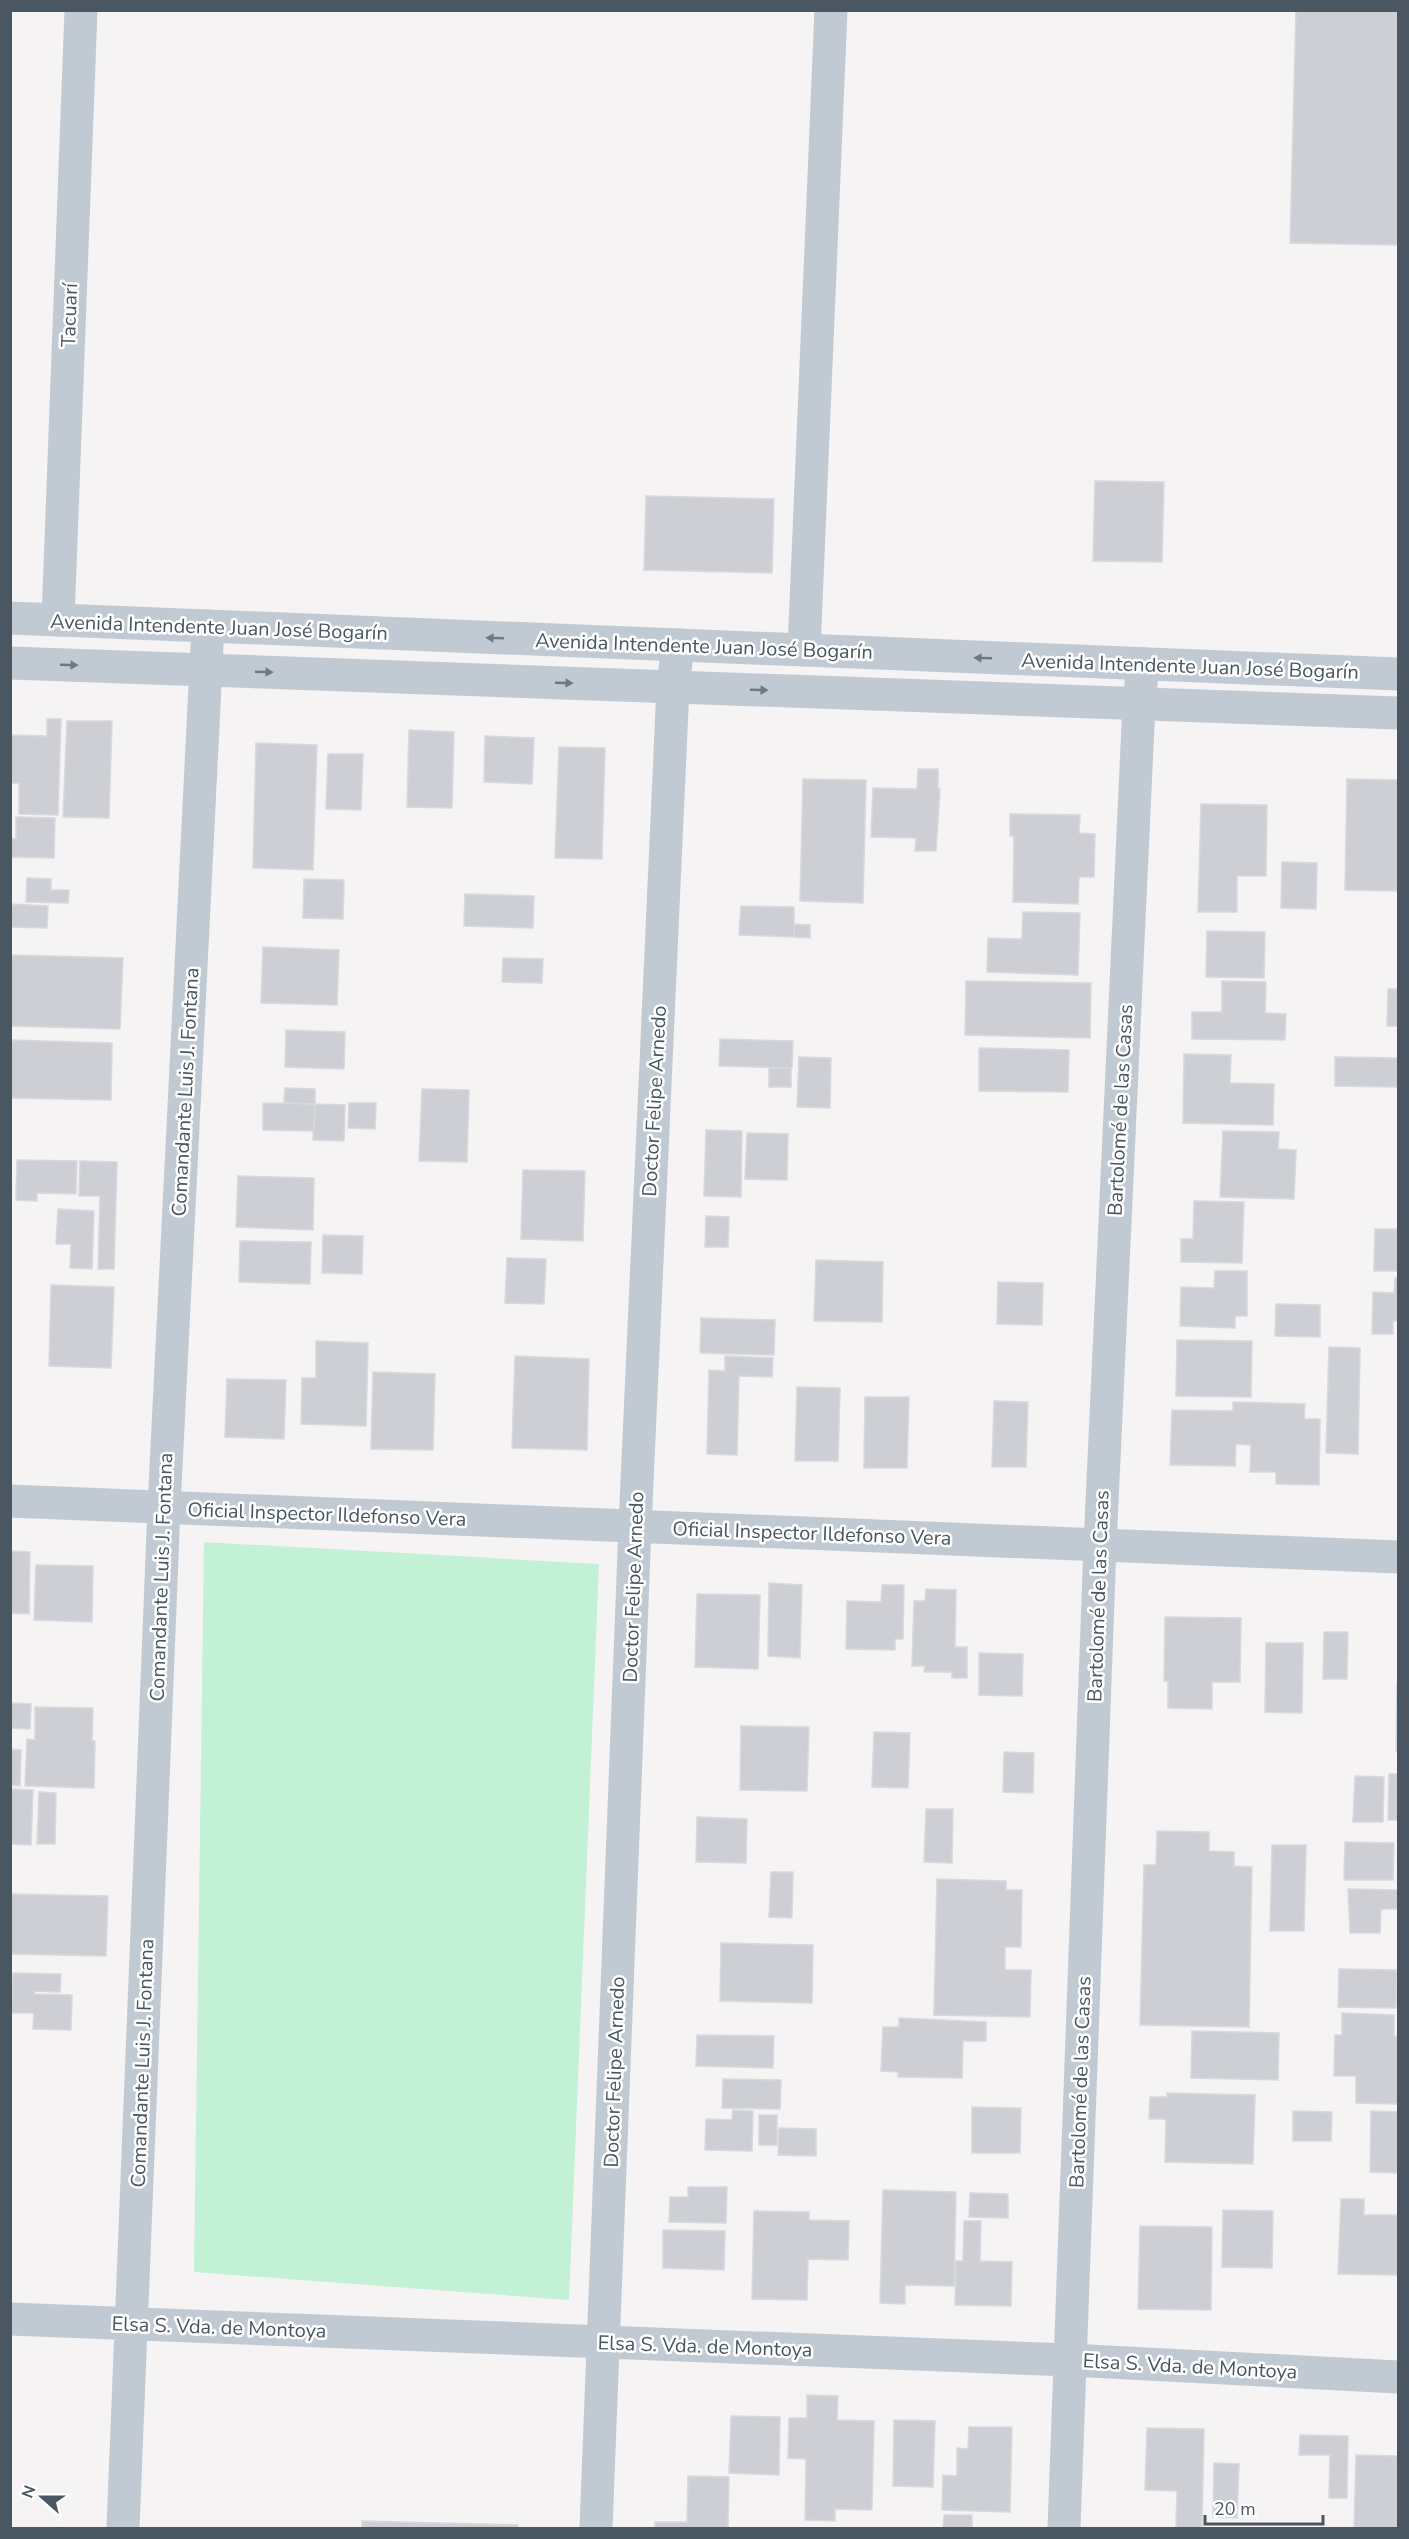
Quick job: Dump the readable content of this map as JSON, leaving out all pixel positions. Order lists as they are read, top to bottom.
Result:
{
  "streets": {
    "street": [
      "Tacuarí",
      "Avenida Intendente Juan José Bogarín",
      "Comandante Luis J. Fontana",
      "Doctor Felipe Arnedo",
      "Bartolomé de las Casas",
      "Oficial Inspector Ildefonso Vera",
      "Elsa S. Vda. de Montoya"
    ]
  },
  "crossings": [
    ["Tacuarí", "Avenida Intendente Juan José Bogarín"],
    ["Avenida Intendente Juan José Bogarín", "Comandante Luis J. Fontana"],
    ["Avenida Intendente Juan José Bogarín", "Doctor Felipe Arnedo"],
    ["Avenida Intendente Juan José Bogarín", "Bartolomé de las Casas"],
    ["Comandante Luis J. Fontana", "Oficial Inspector Ildefonso Vera"],
    ["Comandante Luis J. Fontana", "Elsa S. Vda. de Montoya"],
    ["Doctor Felipe Arnedo", "Oficial Inspector Ildefonso Vera"],
    ["Doctor Felipe Arnedo", "Elsa S. Vda. de Montoya"],
    ["Bartolomé de las Casas", "Oficial Inspector Ildefonso Vera"],
    ["Bartolomé de las Casas", "Elsa S. Vda. de Montoya"]
  ],
  "scale_bar": "20 m",
  "north": "left"
}
